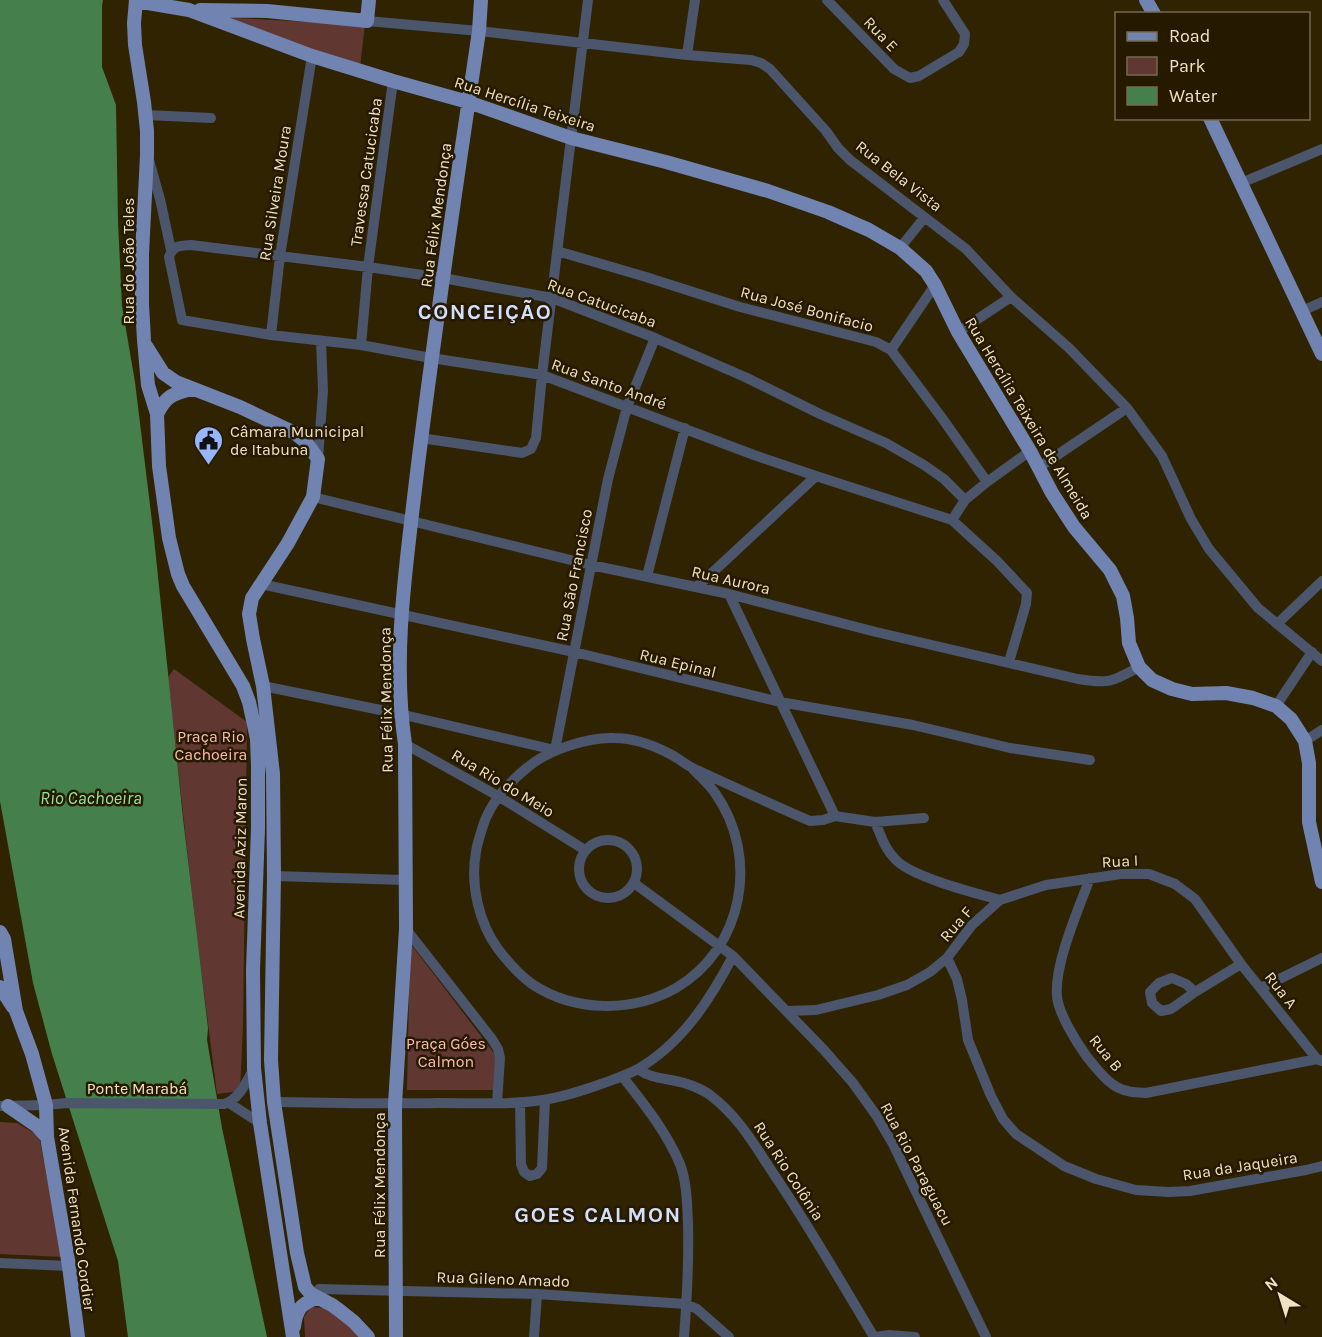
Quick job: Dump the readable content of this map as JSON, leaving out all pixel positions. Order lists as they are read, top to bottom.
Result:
{
  "streets": {
    "main road": [
      "Rua Hercília Teixeira",
      "Rua Bela Vista",
      "Rua Félix Mendonça",
      "Rua do João Teles",
      "Rua Hercília Teixeira de Almeida",
      "Avenida Aziz Maron",
      "Avenida Fernando Cordier"
    ],
    "street": [
      "Rua E",
      "Travessa Catucicaba",
      "Rua Silveira Moura",
      "Rua Catucicaba",
      "Rua José Bonifacio",
      "Rua Santo André",
      "Rua São Francisco",
      "Rua Aurora",
      "Rua Epinal",
      "Rua Rio do Meio",
      "Rua I",
      "Rua F",
      "Rua A",
      "Rua B",
      "Ponte Marabá",
      "Rua Rio Paraguacu",
      "Rua da Jaqueira",
      "Rua Rio Colônia",
      "Rua Gileno Amado"
    ]
  },
  "crossings": [
    ["Rua Hercília Teixeira", "Travessa Catucicaba"],
    ["Rua Hercília Teixeira", "Rua Bela Vista"],
    ["Rua Hercília Teixeira", "Rua Silveira Moura"],
    ["Rua Hercília Teixeira", "Rua Félix Mendonça"],
    ["Rua Hercília Teixeira", "Rua do João Teles"],
    ["Rua Hercília Teixeira", "Rua Hercília Teixeira de Almeida"],
    ["Travessa Catucicaba", "Rua Catucicaba"],
    ["Travessa Catucicaba", "Rua Santo André"],
    ["Rua Bela Vista", "Rua Félix Mendonça"],
    ["Rua Silveira Moura", "Rua Catucicaba"],
    ["Rua Silveira Moura", "Rua Santo André"],
    ["Rua Félix Mendonça", "Rua Catucicaba"],
    ["Rua Félix Mendonça", "Rua Santo André"],
    ["Rua Félix Mendonça", "Rua Aurora"],
    ["Rua Félix Mendonça", "Rua Epinal"],
    ["Rua Félix Mendonça", "Rua Rio do Meio"],
    ["Rua Félix Mendonça", "Rua Gileno Amado"],
    ["Rua do João Teles", "Avenida Aziz Maron"],
    ["Rua Catucicaba", "Rua Santo André"],
    ["Rua Catucicaba", "Rua São Francisco"],
    ["Rua Santo André", "Rua São Francisco"],
    ["Rua Santo André", "Rua Aurora"],
    ["Rua Hercília Teixeira de Almeida", "Rua Aurora"],
    ["Rua São Francisco", "Rua Aurora"],
    ["Rua São Francisco", "Rua Epinal"],
    ["Rua Aurora", "Avenida Aziz Maron"],
    ["Rua Epinal", "Avenida Aziz Maron"],
    ["Avenida Aziz Maron", "Rua Gileno Amado"],
    ["Rua I", "Rua F"],
    ["Rua I", "Rua A"],
    ["Rua I", "Rua B"],
    ["Rua F", "Rua da Jaqueira"],
    ["Rua A", "Rua B"],
    ["Ponte Marabá", "Avenida Fernando Cordier"]
  ],
  "districts": ["CONCEIÇÃO", "GOES CALMON"],
  "water": ["Rio Cachoeira"],
  "parks": ["Praça Rio Cachoeira", "Praça Góes Calmon"],
  "places": {
    "public building": ["Câmara Municipal de Itabuna"]
  },
  "legend": ["Road", "Park", "Water"],
  "north": "top left"
}
